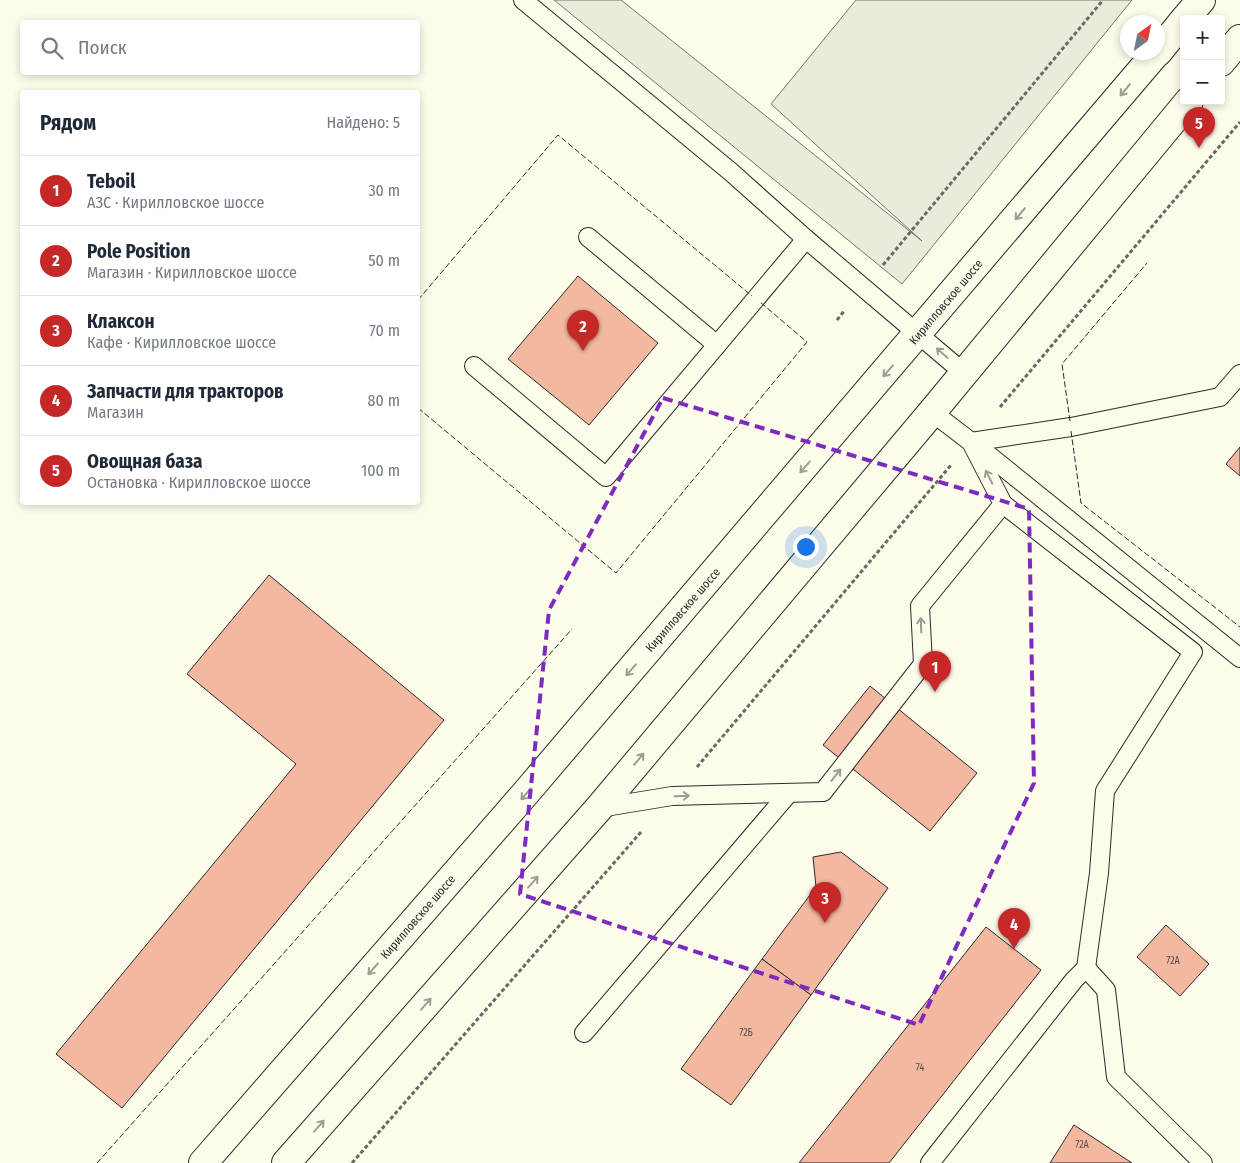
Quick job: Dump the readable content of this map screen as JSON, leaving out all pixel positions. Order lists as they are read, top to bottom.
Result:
{
  "streets": {
    "main road": ["Кирилловское шоссе"]
  },
  "house_numbers": [
    "72А",
    "72Б",
    "74",
    "72А"
  ],
  "north": "top right",
  "page": {
    "map_buttons": ["+", "−"],
    "search": "Поиск",
    "heading": ["Рядом", "Найдено: 5"],
    "pins": [
      "5",
      "2",
      "1",
      "3",
      "4"
    ],
    "list": [
      {
        "mark": "1",
        "name": "Teboil",
        "note": "АЗС · Кирилловское шоссе",
        "value": "30 m"
      },
      {
        "mark": "2",
        "name": "Pole Position",
        "note": "Магазин · Кирилловское шоссе",
        "value": "50 m"
      },
      {
        "mark": "3",
        "name": "Клаксон",
        "note": "Кафе · Кирилловское шоссе",
        "value": "70 m"
      },
      {
        "mark": "4",
        "name": "Запчасти для тракторов",
        "note": "Магазин",
        "value": "80 m"
      },
      {
        "mark": "5",
        "name": "Овощная база",
        "note": "Остановка · Кирилловское шоссе",
        "value": "100 m"
      }
    ]
  }
}
